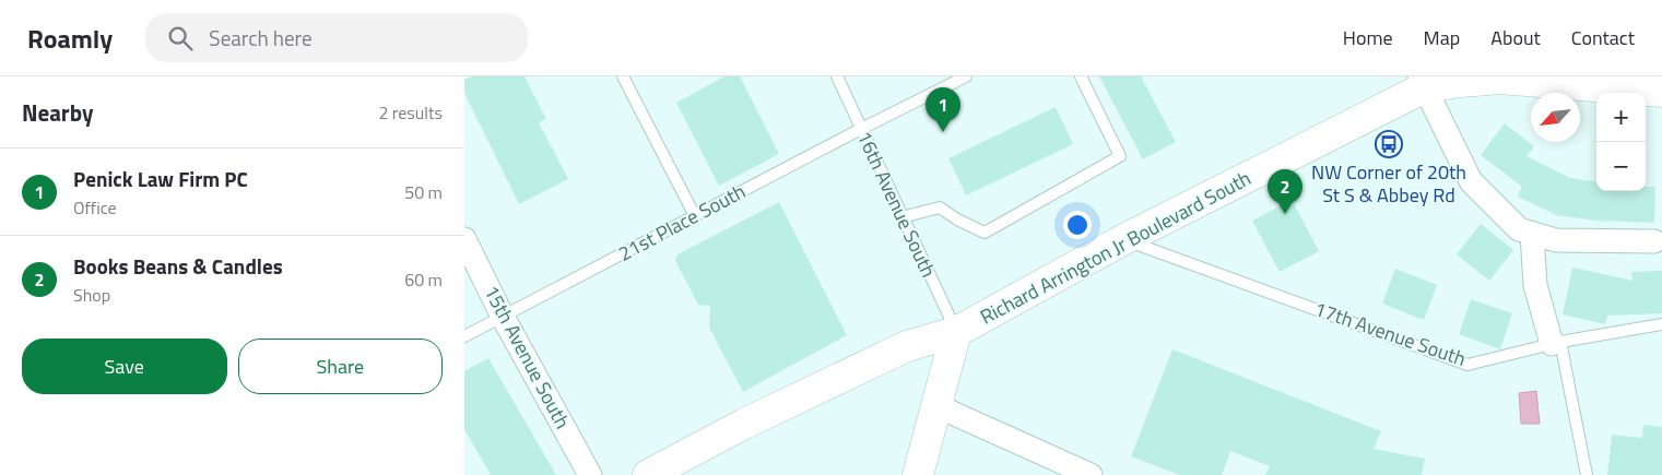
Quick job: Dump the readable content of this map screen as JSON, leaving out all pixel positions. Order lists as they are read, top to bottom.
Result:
{
  "streets": {
    "street": ["Richard Arrington Jr Boulevard South", "15th Avenue South"],
    "lane": ["16th Avenue South", "21st Place South", "17th Avenue South"]
  },
  "crossings": [
    ["16th Avenue South", "21st Place South"],
    ["16th Avenue South", "Richard Arrington Jr Boulevard South"],
    ["21st Place South", "15th Avenue South"],
    ["Richard Arrington Jr Boulevard South", "17th Avenue South"]
  ],
  "places": {
    "bus stop": ["NW Corner of 20th St S & Abbey Rd"]
  },
  "north": "bottom left",
  "page": {
    "header": "Roamly",
    "search": "Search here",
    "nav": [
      "Home",
      "Map",
      "About",
      "Contact"
    ],
    "heading": ["Nearby", "2 results"],
    "pins": ["1", "2"],
    "map_buttons": ["+", "−"],
    "list": [
      {
        "mark": "1",
        "name": "Penick Law Firm PC",
        "note": "Office",
        "value": "50 m"
      },
      {
        "mark": "2",
        "name": "Books Beans & Candles",
        "note": "Shop",
        "value": "60 m"
      }
    ],
    "buttons": ["Save", "Share"]
  }
}
